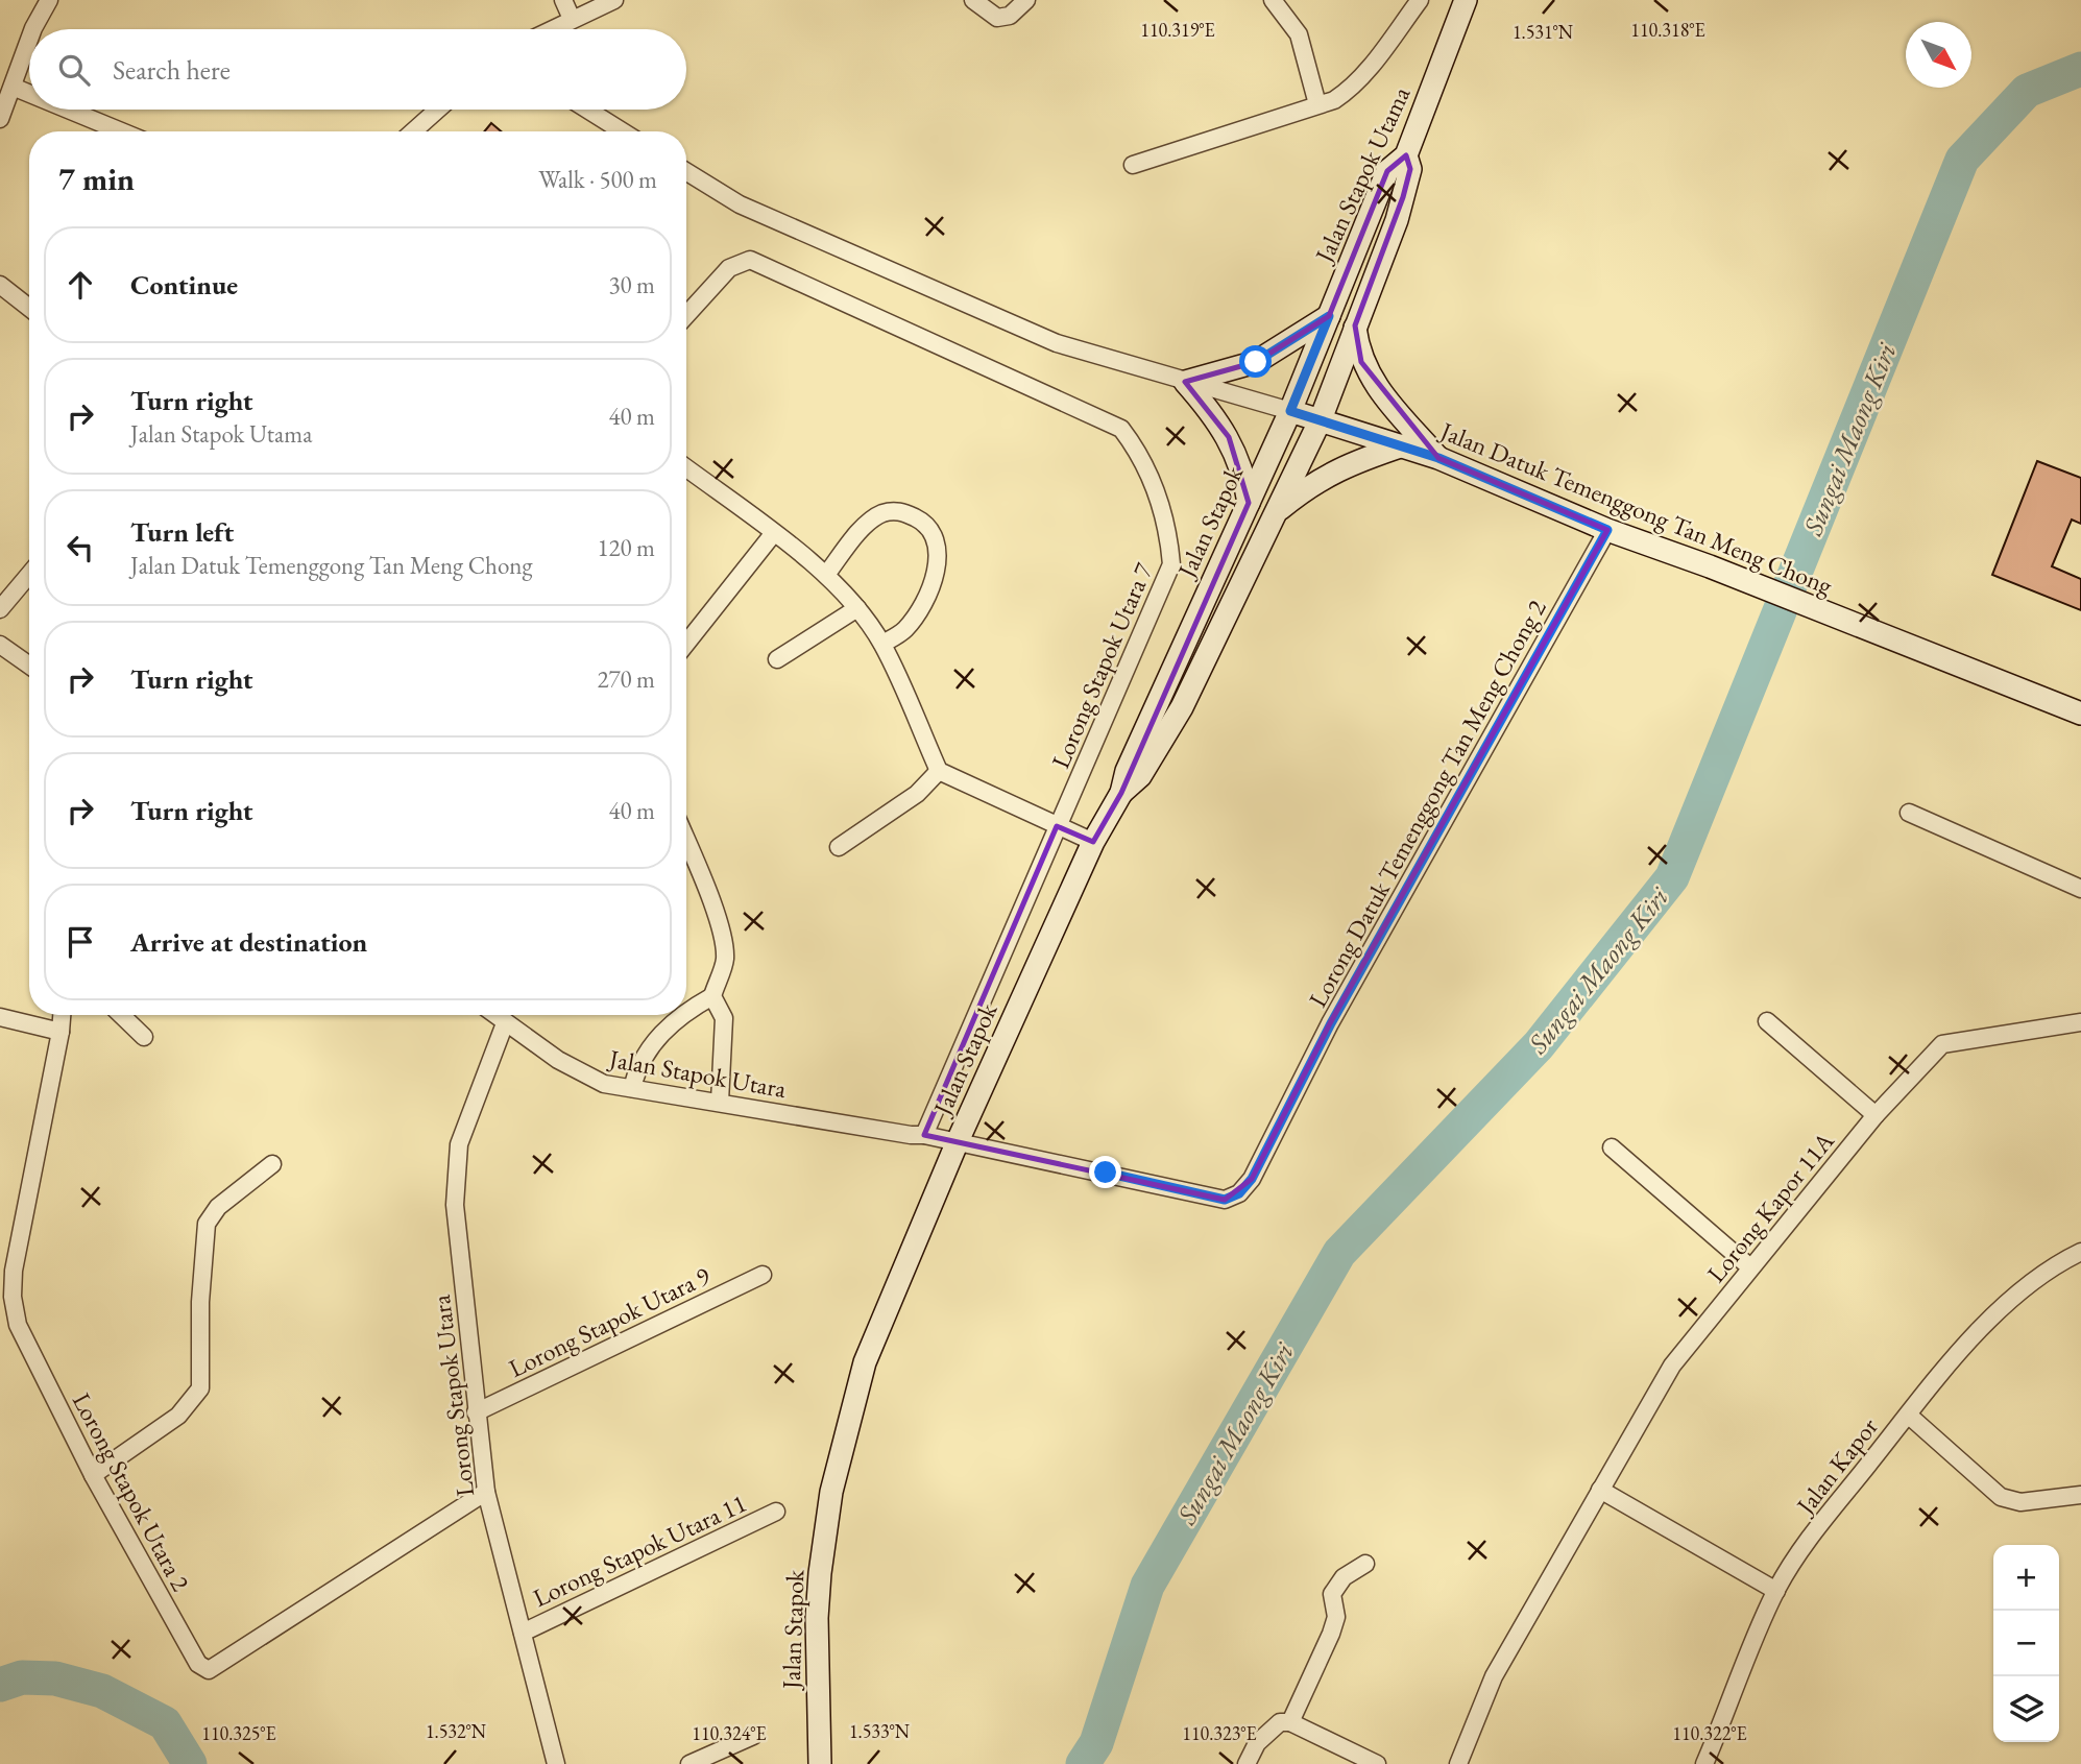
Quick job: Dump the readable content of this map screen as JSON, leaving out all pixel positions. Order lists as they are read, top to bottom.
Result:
{
  "streets": {
    "main road": ["Jalan Stapok Utama", "Jalan Datuk Temenggong Tan Meng Chong", "Jalan Stapok"],
    "street": [
      "Lorong Stapok Utara 7",
      "Lorong Datuk Temenggong Tan Meng Chong 2",
      "Jalan Stapok Utara",
      "Lorong Kapor 11A",
      "Lorong Stapok Utara 9",
      "Lorong Stapok Utara",
      "Jalan Kapor",
      "Lorong Stapok Utara 2",
      "Lorong Stapok Utara 11"
    ]
  },
  "crossings": [
    ["Jalan Stapok Utama", "Jalan Datuk Temenggong Tan Meng Chong"],
    ["Jalan Stapok Utama", "Jalan Stapok"],
    ["Jalan Datuk Temenggong Tan Meng Chong", "Jalan Stapok"],
    ["Jalan Datuk Temenggong Tan Meng Chong", "Lorong Datuk Temenggong Tan Meng Chong 2"],
    ["Jalan Stapok", "Lorong Datuk Temenggong Tan Meng Chong 2"],
    ["Lorong Stapok Utara 7", "Lorong Datuk Temenggong Tan Meng Chong 2"],
    ["Lorong Stapok Utara 7", "Jalan Stapok Utara"],
    ["Lorong Datuk Temenggong Tan Meng Chong 2", "Jalan Stapok Utara"],
    ["Jalan Stapok Utara", "Lorong Stapok Utara"],
    ["Lorong Stapok Utara 9", "Lorong Stapok Utara"],
    ["Lorong Stapok Utara", "Lorong Stapok Utara 2"],
    ["Lorong Stapok Utara", "Lorong Stapok Utara 11"]
  ],
  "water": ["Sungai Maong Kiri"],
  "north": "bottom right",
  "page": {
    "search": "Search here",
    "heading": ["7 min", "Walk · 500 m"],
    "list": [
      ["Continue", "30 m"],
      ["Turn right", "Jalan Stapok Utama", "40 m"],
      ["Turn left", "Jalan Datuk Temenggong Tan Meng Chong", "120 m"],
      ["Turn right", "270 m"],
      ["Turn right", "40 m"],
      "Arrive at destination"
    ],
    "map_buttons": ["+", "−"]
  },
  "coordinates": [
    "110.319°E",
    "110.318°E",
    "1.531°N",
    "1.532°N",
    "1.533°N",
    "110.325°E",
    "110.324°E",
    "110.323°E",
    "110.322°E"
  ]
}
